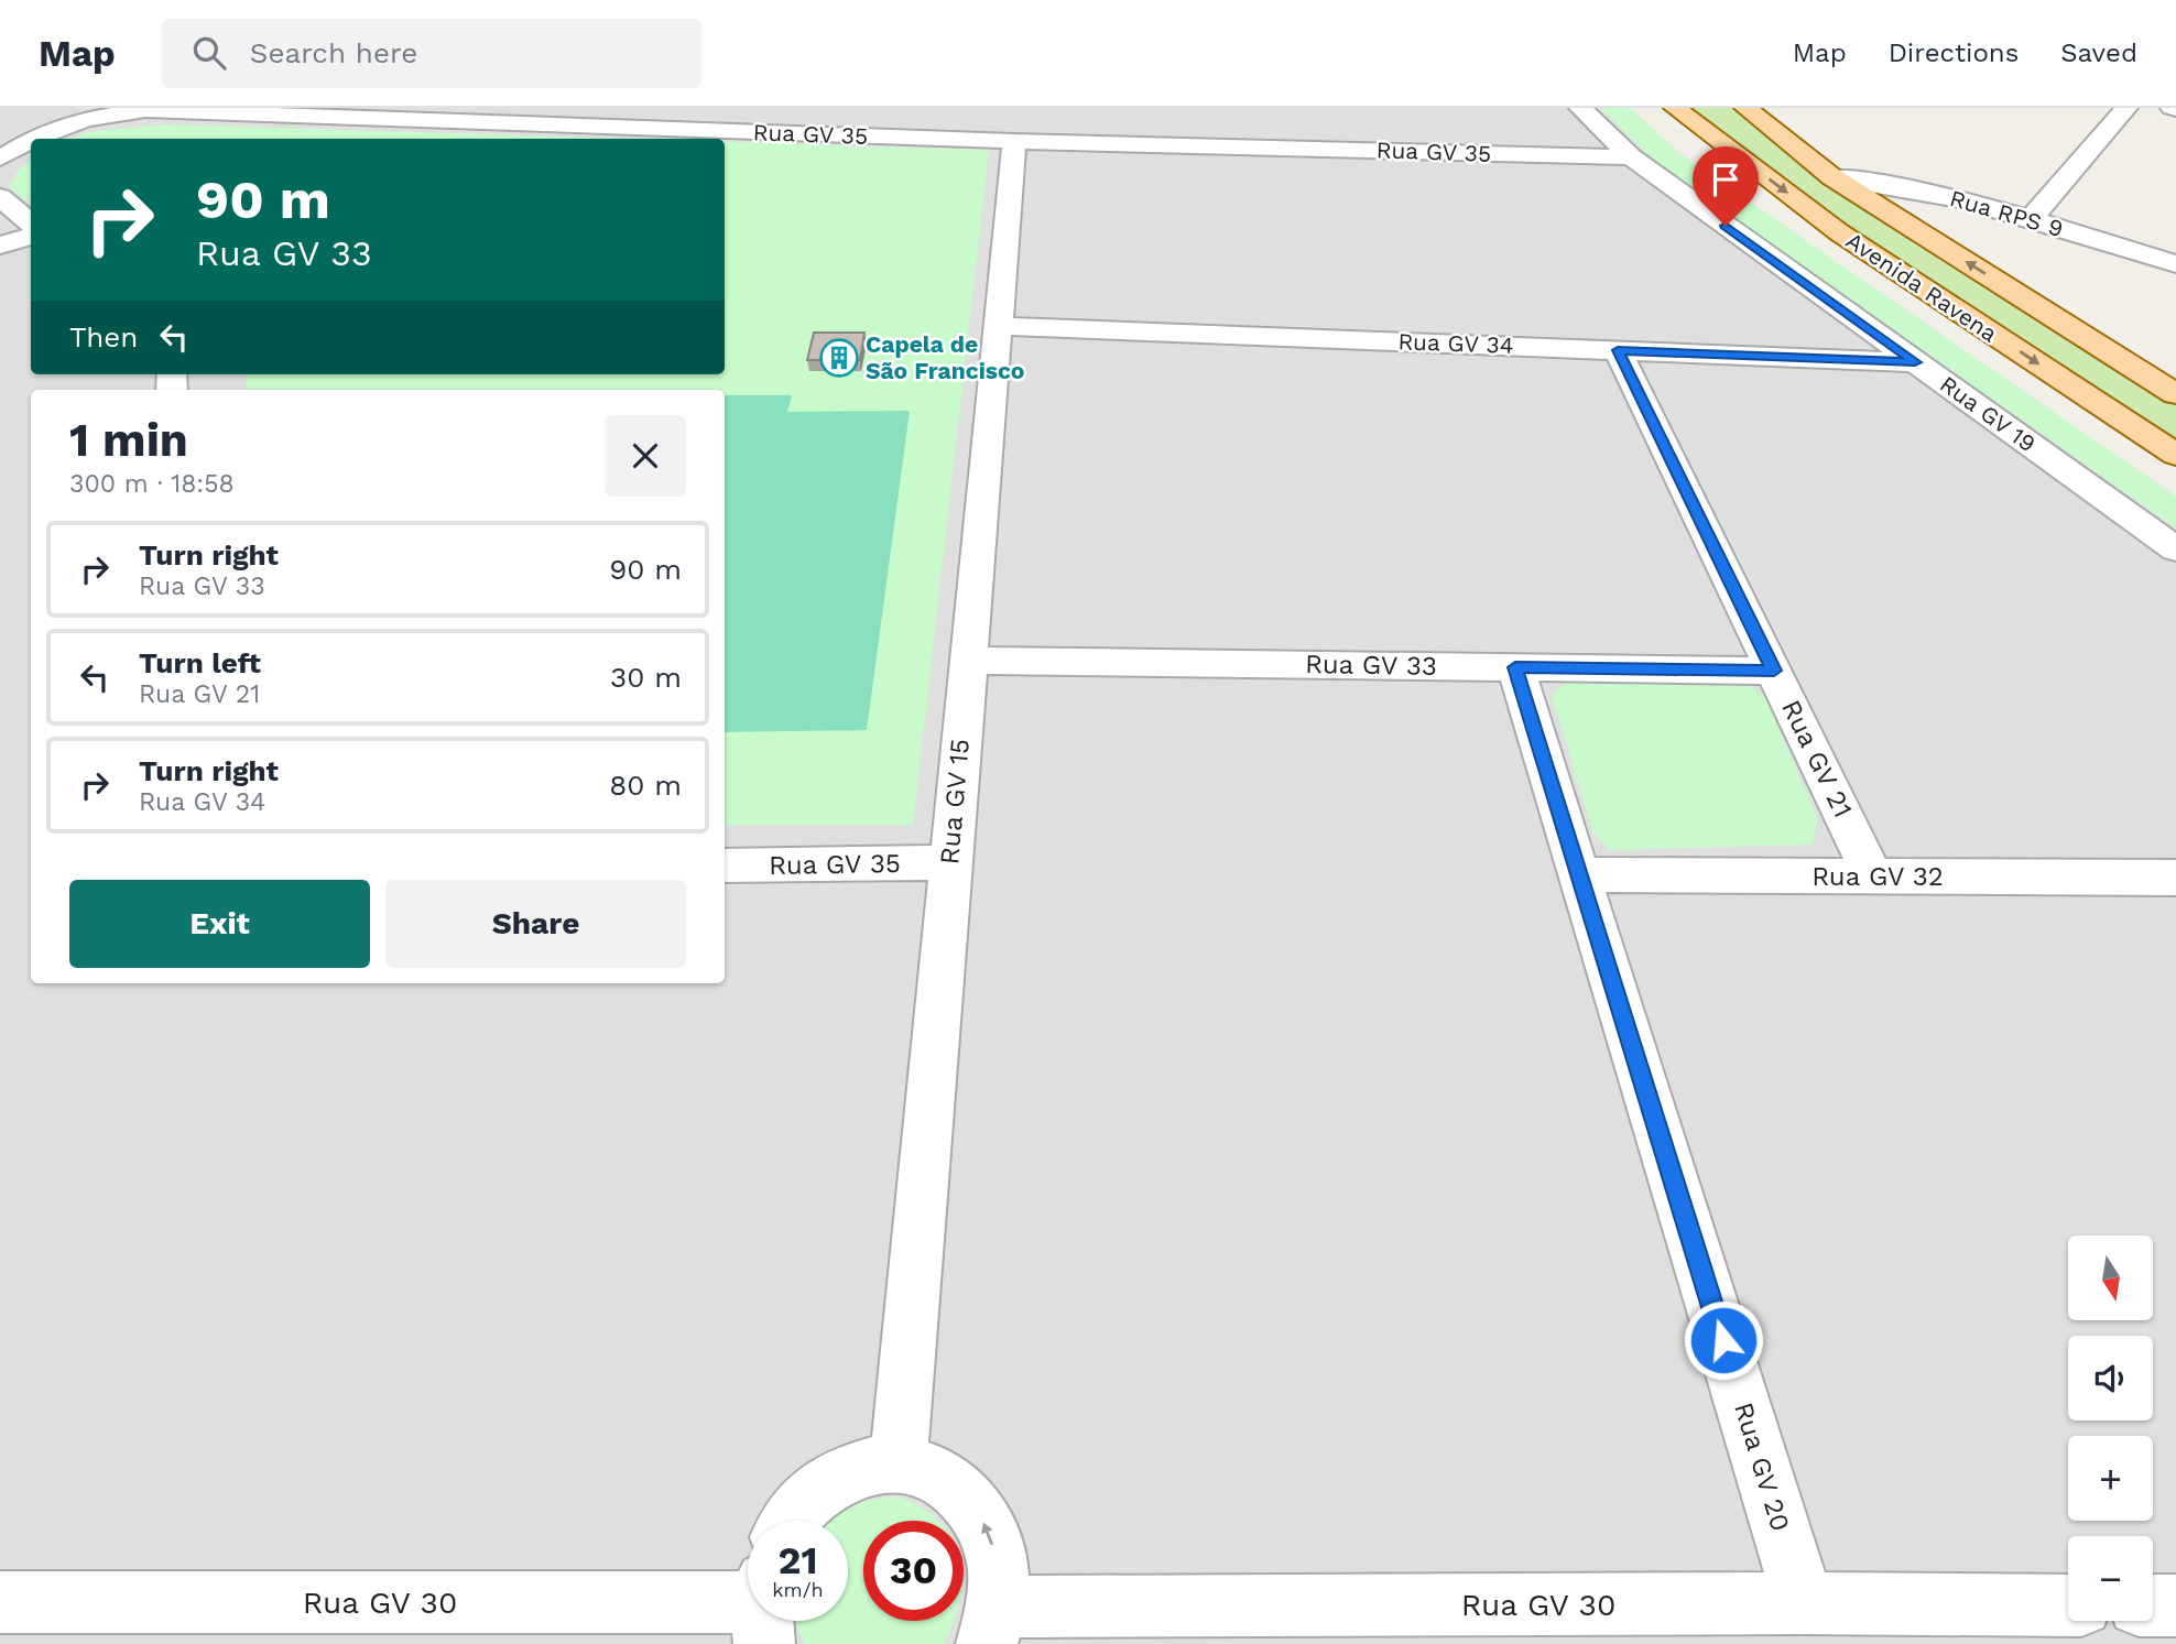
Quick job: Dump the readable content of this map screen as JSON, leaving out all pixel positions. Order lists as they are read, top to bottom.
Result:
{
  "streets": {
    "main road": ["Avenida Ravena"],
    "street": [
      "Rua GV 35",
      "Rua RPS 9",
      "Rua GV 34",
      "Rua GV 19",
      "Rua GV 33",
      "Rua GV 21",
      "Rua GV 15",
      "Rua GV 32",
      "Rua GV 20",
      "Rua GV 30"
    ]
  },
  "crossings": [
    ["Rua GV 35", "Rua GV 19"],
    ["Rua GV 35", "Rua GV 15"],
    ["Rua RPS 9", "Avenida Ravena"],
    ["Rua GV 34", "Rua GV 19"],
    ["Rua GV 34", "Rua GV 21"],
    ["Rua GV 34", "Rua GV 15"],
    ["Rua GV 33", "Rua GV 21"],
    ["Rua GV 33", "Rua GV 15"],
    ["Rua GV 33", "Rua GV 20"],
    ["Rua GV 21", "Rua GV 32"],
    ["Rua GV 32", "Rua GV 20"],
    ["Rua GV 20", "Rua GV 30"]
  ],
  "places": {
    "building": ["Capela de São Francisco"]
  },
  "north": "bottom",
  "page": {
    "header": "Map",
    "search": "Search here",
    "nav": ["Map", "Directions", "Saved"],
    "turn": ["90 m", "Rua GV 33"],
    "then": "Then",
    "heading": ["1 min", "300 m · 18:58"],
    "list": [
      {
        "name": "Turn right",
        "note": "Rua GV 33",
        "value": "90 m"
      },
      {
        "name": "Turn left",
        "note": "Rua GV 21",
        "value": "30 m"
      },
      {
        "name": "Turn right",
        "note": "Rua GV 34",
        "value": "80 m"
      }
    ],
    "buttons": ["Exit", "Share"],
    "map_buttons": ["+", "−"],
    "speed": "21 km/h",
    "limit": "30"
  }
}
